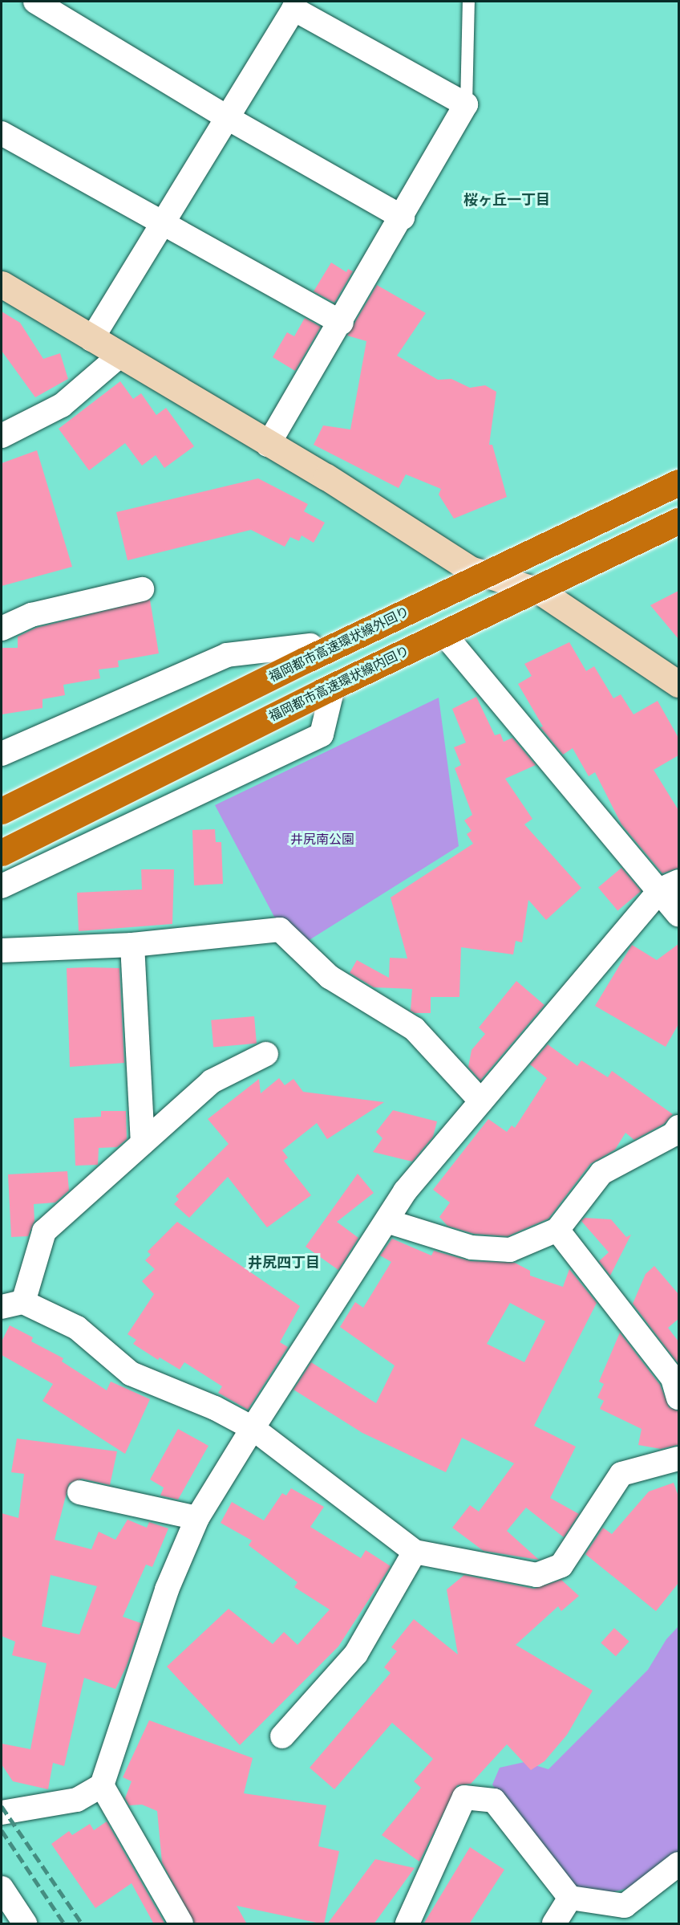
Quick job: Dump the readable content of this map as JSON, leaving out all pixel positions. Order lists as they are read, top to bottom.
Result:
{
  "streets": {
    "highway": ["福岡都市高速環状線外回り", "福岡都市高速環状線内回り"]
  },
  "districts": ["桜ヶ丘一丁目", "井尻四丁目"],
  "parks": ["井尻南公園"]
}
